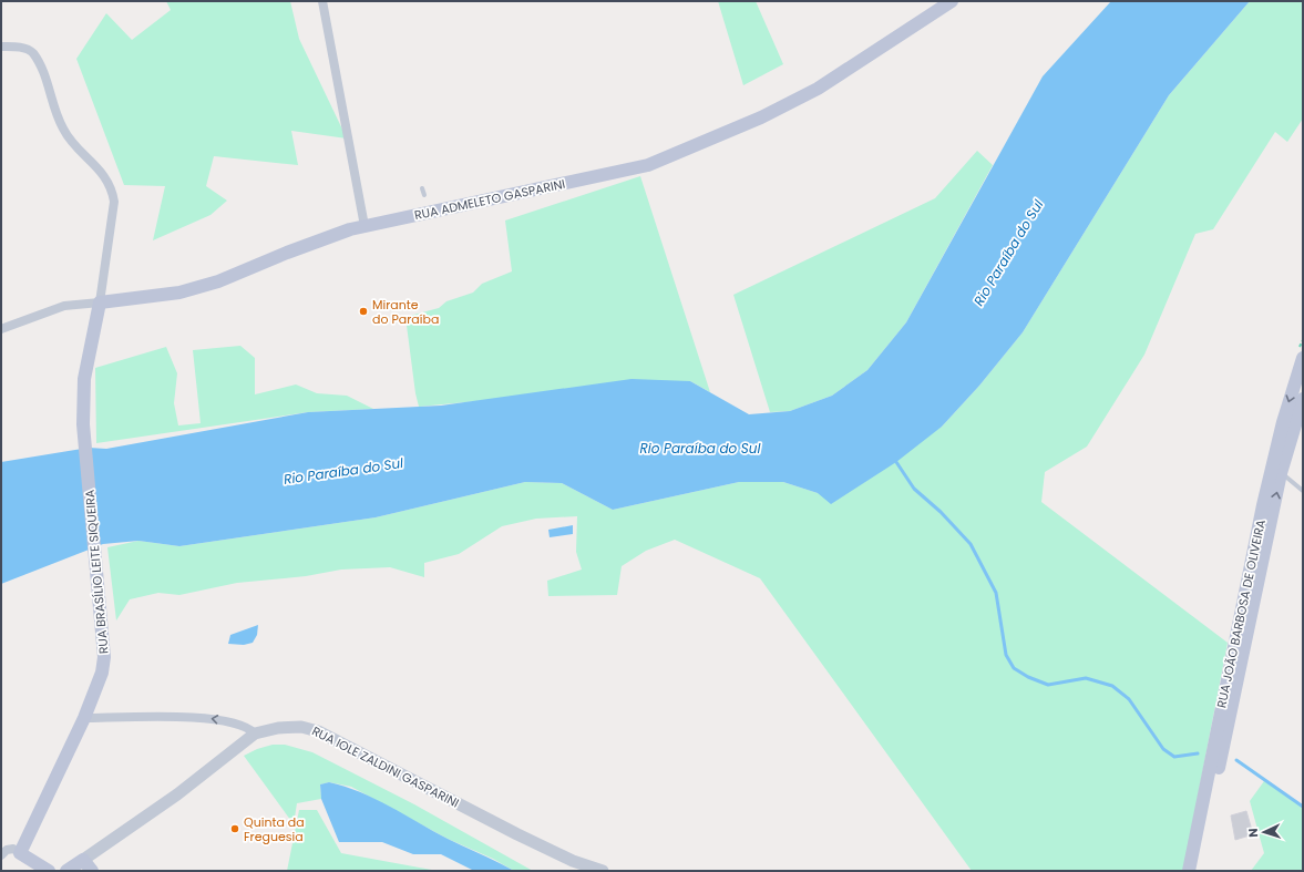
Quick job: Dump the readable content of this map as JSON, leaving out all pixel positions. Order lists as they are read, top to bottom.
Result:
{
  "streets": {
    "main road": [
      "RUA ADMELETO GASPARINI",
      "RUA BRASÍLIO LEITE SIQUEIRA",
      "RUA JOÃO BARBOSA DE OLIVEIRA",
      "RUA IOLE ZALDINI GASPARINI"
    ]
  },
  "crossings": [
    ["RUA ADMELETO GASPARINI", "RUA BRASÍLIO LEITE SIQUEIRA"]
  ],
  "water": ["Rio Paraíba do Sul"],
  "places": ["Mirante do Paraíba", "Quinta da Freguesia"],
  "north": "left"
}
